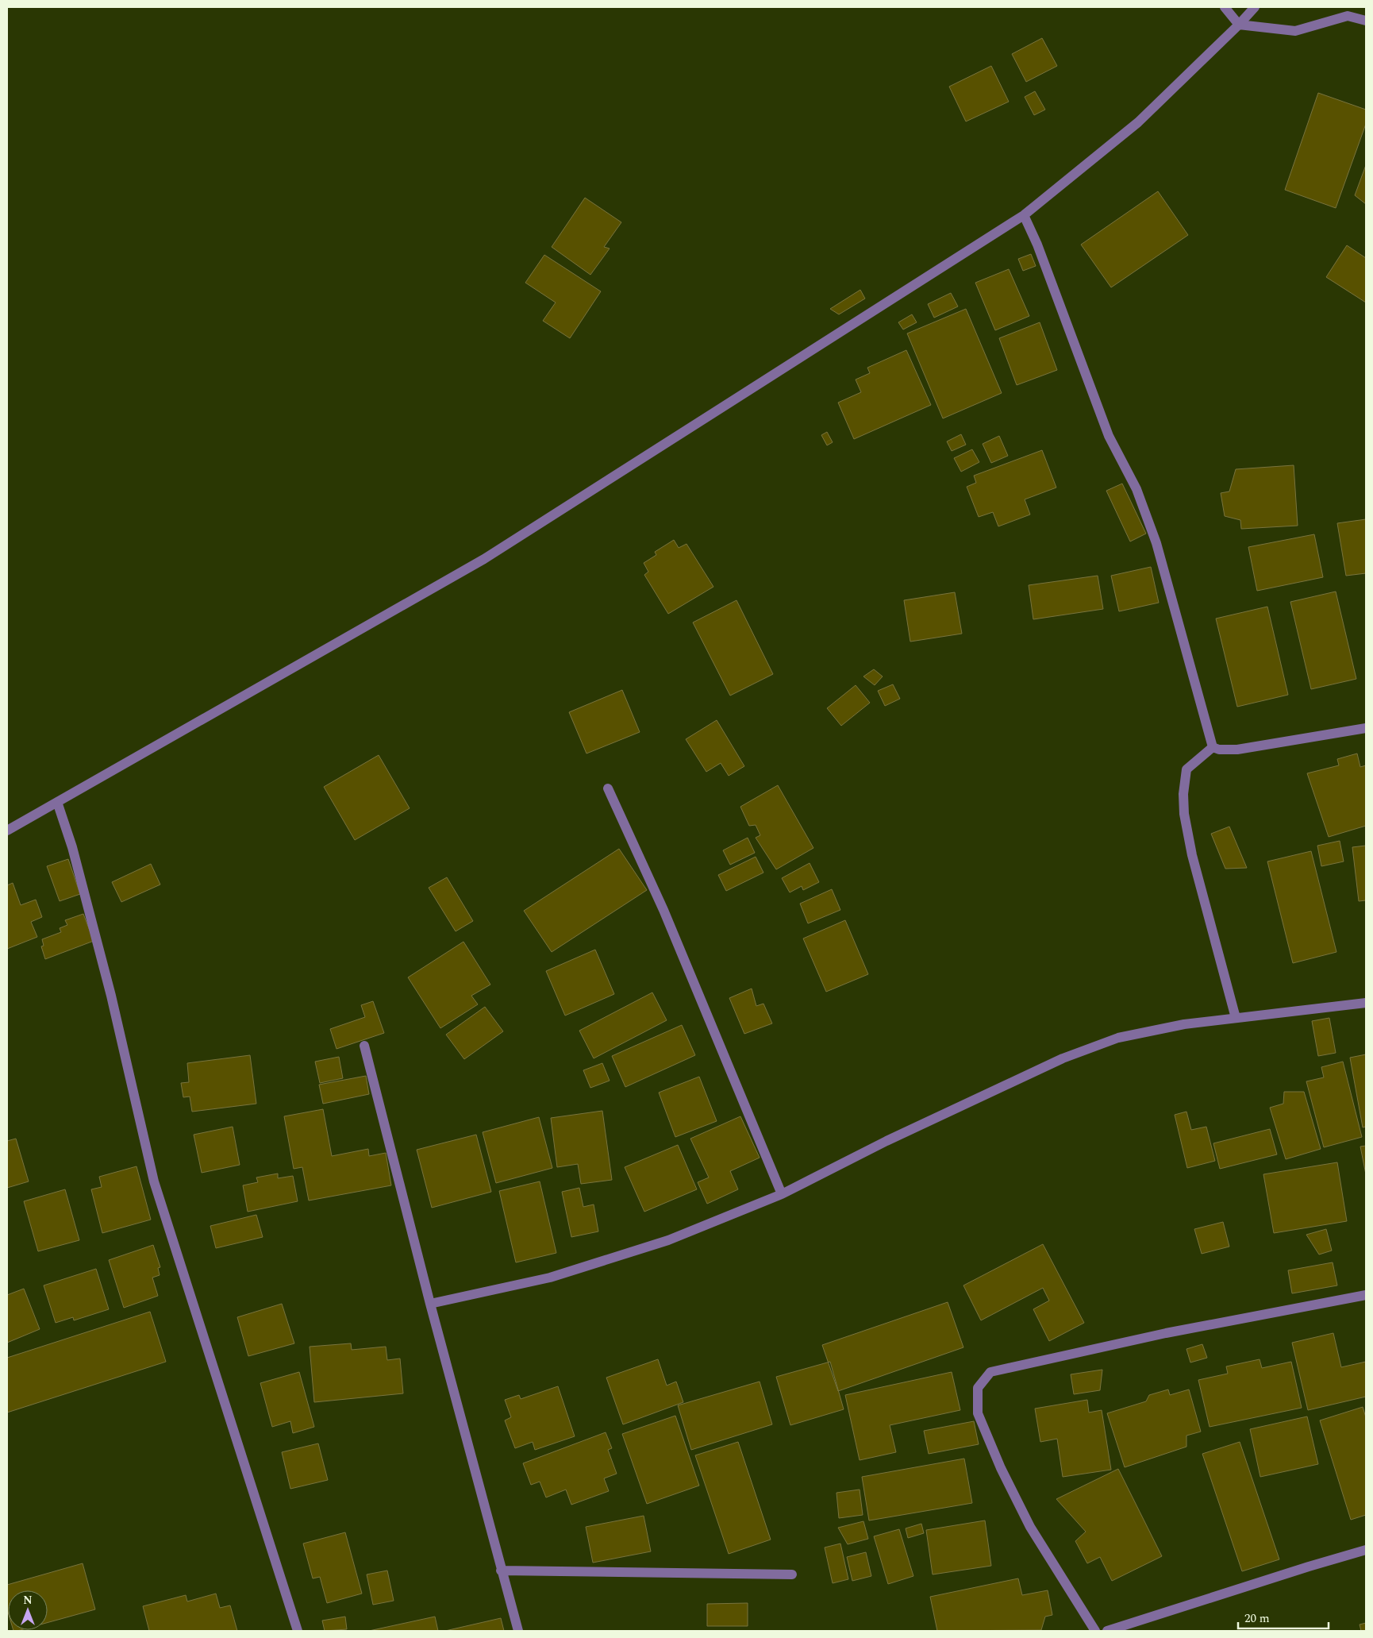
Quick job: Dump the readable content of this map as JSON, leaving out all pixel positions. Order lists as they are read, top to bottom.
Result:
{
  "scale_bar": "20 m",
  "north": "top"
}
